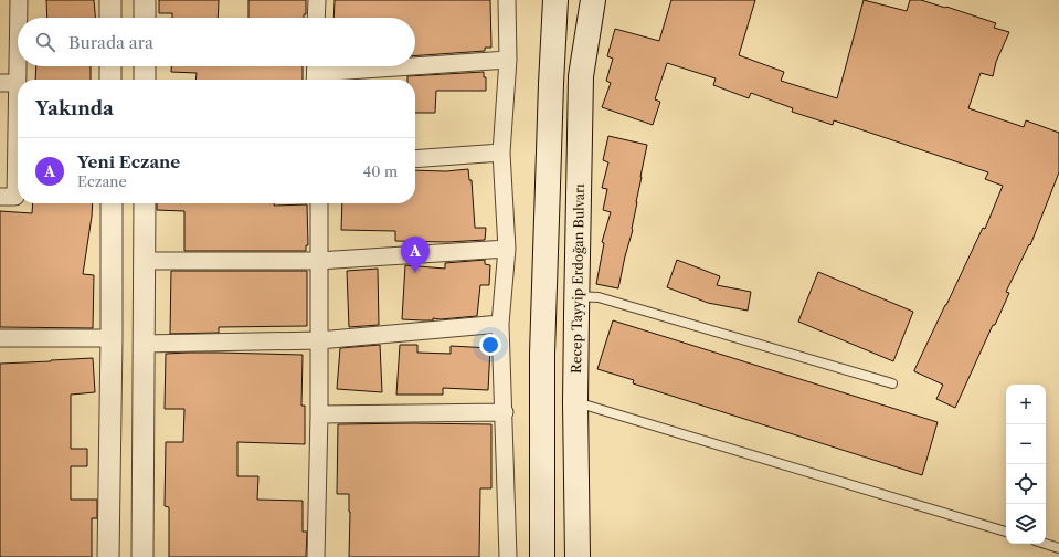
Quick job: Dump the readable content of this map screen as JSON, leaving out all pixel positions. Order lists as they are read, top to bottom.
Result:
{
  "streets": {
    "main road": ["Recep Tayyip Erdoğan Bulvarı"]
  },
  "page": {
    "search": "Burada ara",
    "heading": "Yakında",
    "list": [
      {
        "mark": "A",
        "name": "Yeni Eczane",
        "note": "Eczane",
        "value": "40 m"
      }
    ],
    "pins": "A",
    "map_buttons": ["+", "−"]
  }
}
